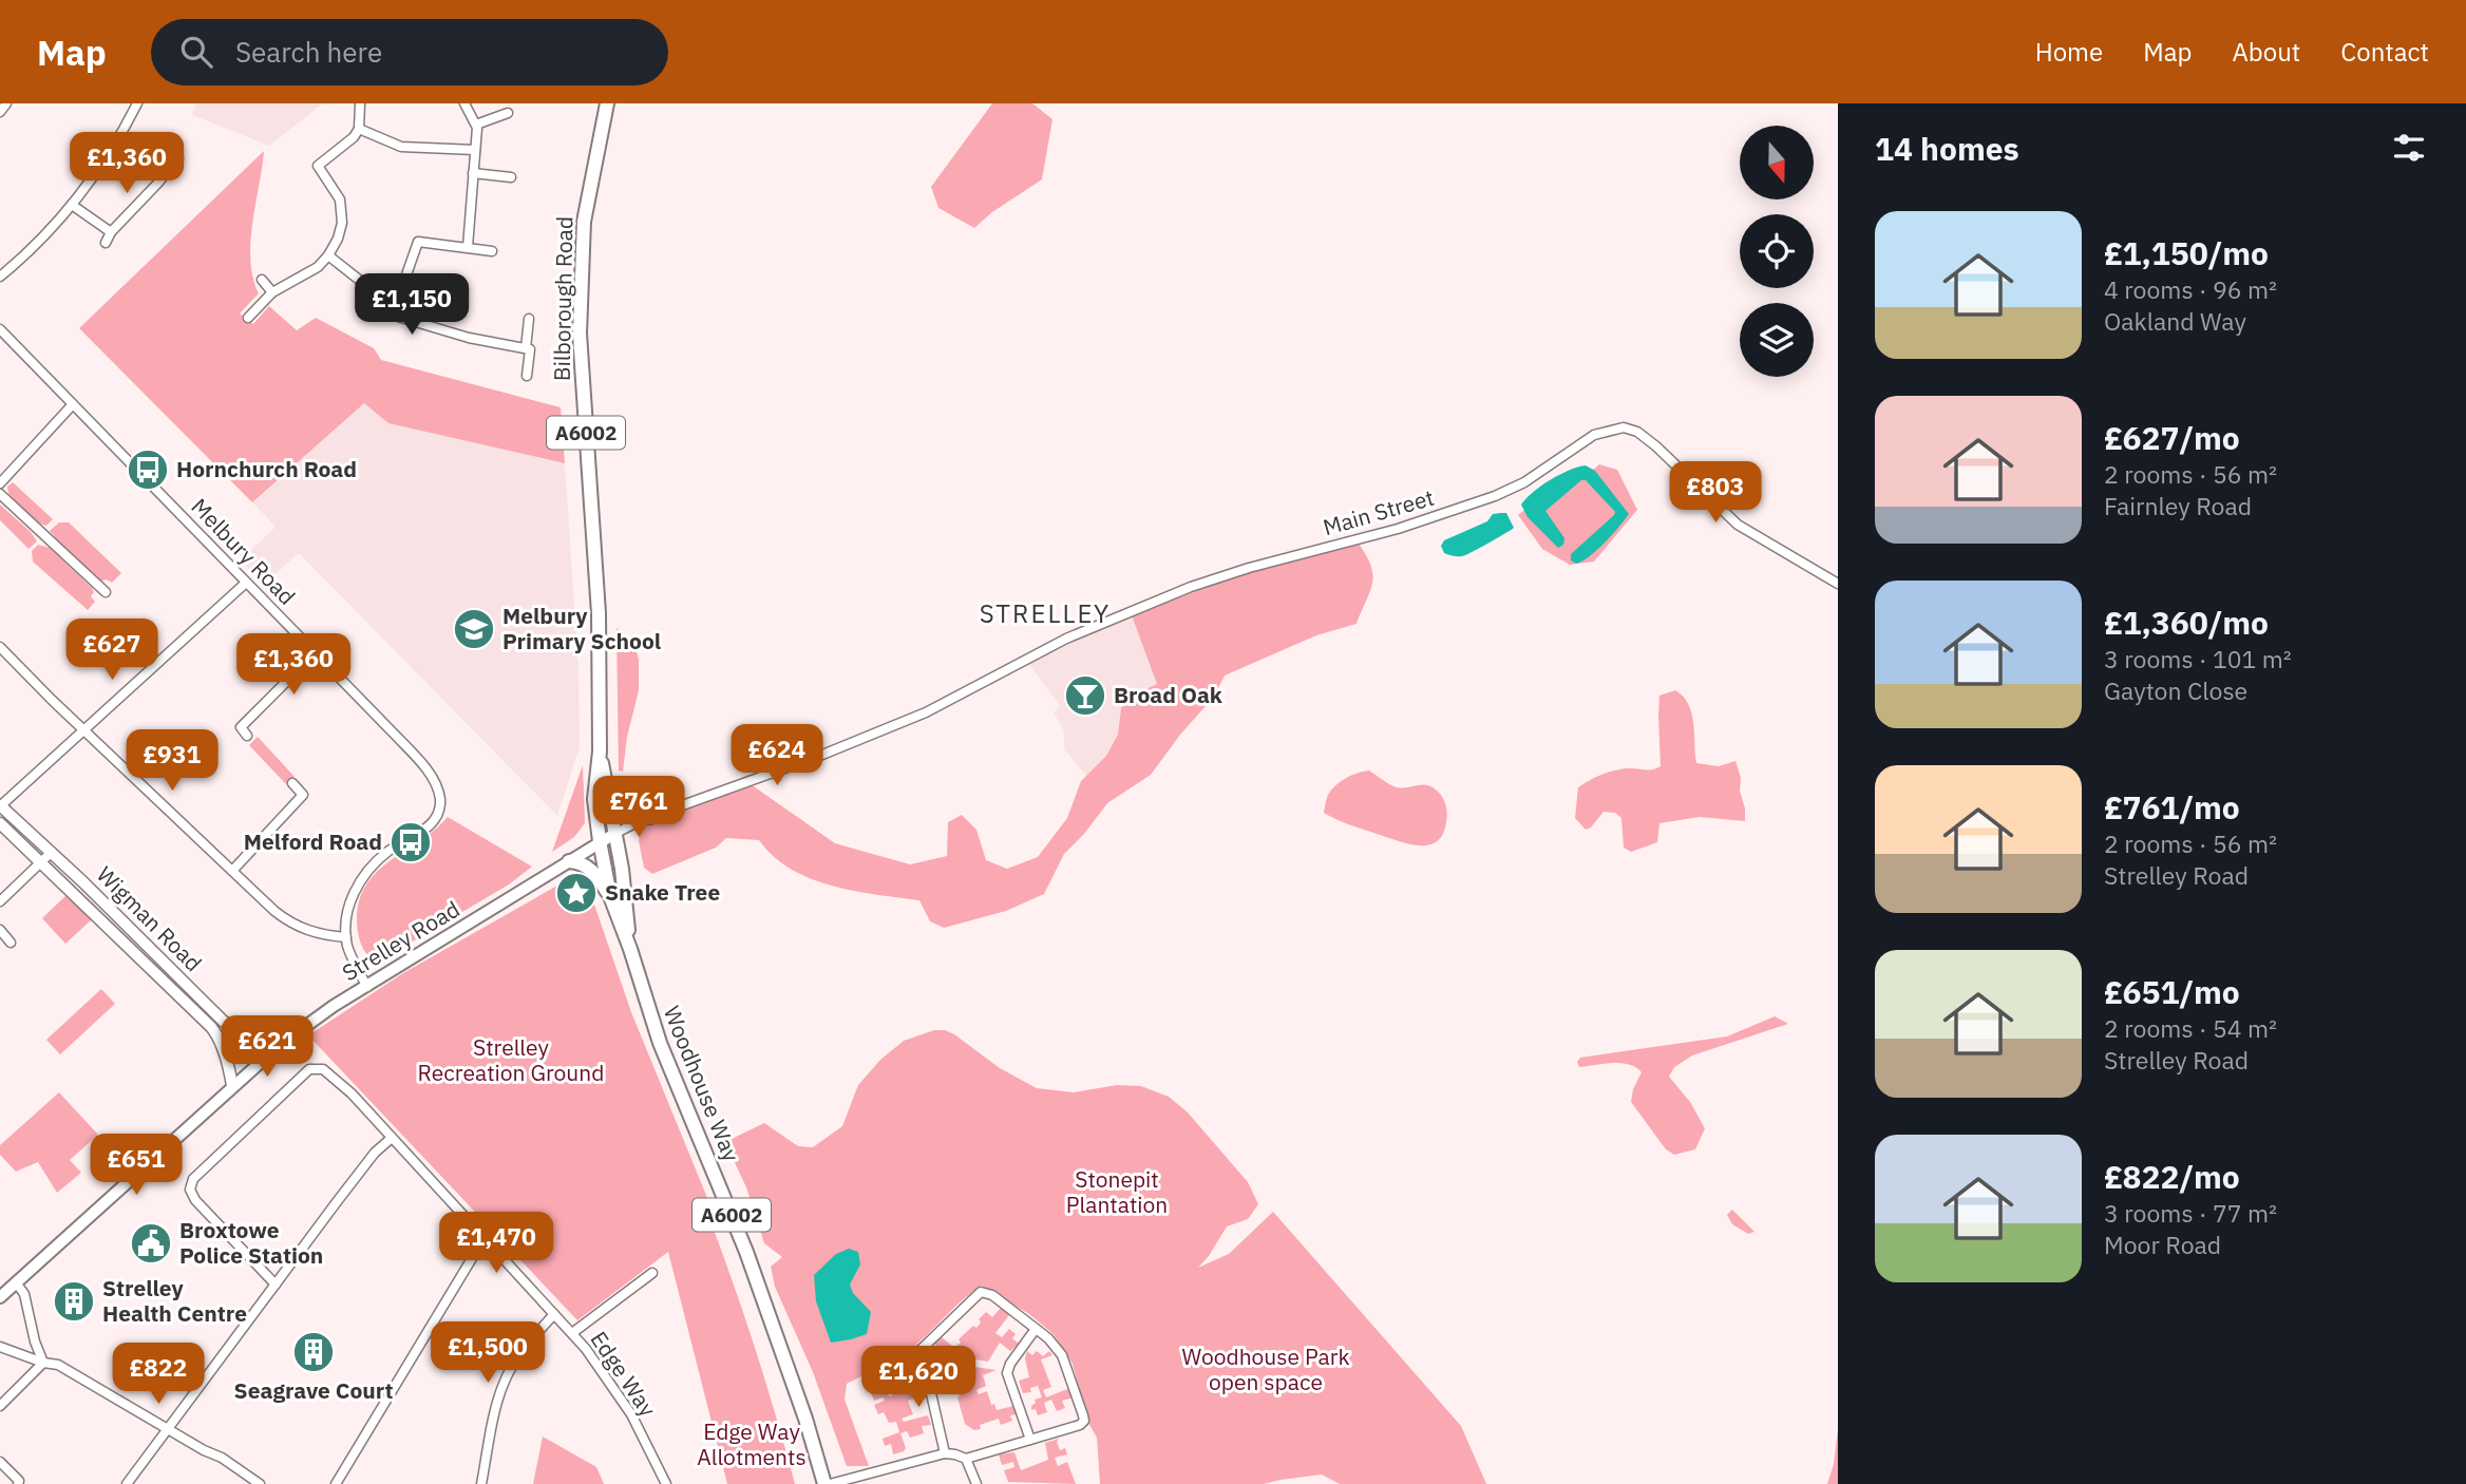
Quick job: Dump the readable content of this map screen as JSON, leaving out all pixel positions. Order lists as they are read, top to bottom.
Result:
{
  "streets": {
    "main road": [
      "Bilborough Road",
      "A6002",
      "Strelley Road",
      "Woodhouse Way"
    ],
    "street": [
      "Main Street",
      "Melbury Road",
      "Wigman Road",
      "Edge Way"
    ]
  },
  "crossings": [
    ["Bilborough Road", "Strelley Road"],
    ["Bilborough Road", "Woodhouse Way"],
    ["A6002", "Strelley Road"],
    ["A6002", "Woodhouse Way"],
    ["Main Street", "Strelley Road"],
    ["Wigman Road", "Strelley Road"],
    ["Strelley Road", "Woodhouse Way"]
  ],
  "districts": ["STRELLEY"],
  "parks": [
    "Strelley Recreation Ground",
    "Stonepit Plantation",
    "Woodhouse Park open space",
    "Edge Way Allotments"
  ],
  "places": {
    "bus stop": ["Hornchurch Road", "Melford Road"],
    "school or university": ["Melbury Primary School"],
    "bar": ["Broad Oak"],
    "place": ["Snake Tree"],
    "public building": ["Broxtowe Police Station"],
    "building": ["Strelley Health Centre", "Seagrave Court"]
  },
  "north": "bottom",
  "page": {
    "header": "Map",
    "search": "Search here",
    "nav": [
      "Home",
      "Map",
      "About",
      "Contact"
    ],
    "heading": "14 homes",
    "price": [
      "£1,360",
      "£1,150",
      "£803",
      "£627",
      "£1,360",
      "£624",
      "£931",
      "£761",
      "£621",
      "£651",
      "£1,470",
      "£1,500",
      "£822",
      "£1,620"
    ],
    "list": [
      {
        "name": "£1,150/mo",
        "note": "4 rooms · 96 m² · Oakland Way"
      },
      {
        "name": "£627/mo",
        "note": "2 rooms · 56 m² · Fairnley Road"
      },
      {
        "name": "£1,360/mo",
        "note": "3 rooms · 101 m² · Gayton Close"
      },
      {
        "name": "£761/mo",
        "note": "2 rooms · 56 m² · Strelley Road"
      },
      {
        "name": "£651/mo",
        "note": "2 rooms · 54 m² · Strelley Road"
      },
      {
        "name": "£822/mo",
        "note": "3 rooms · 77 m² · Moor Road"
      }
    ]
  }
}
